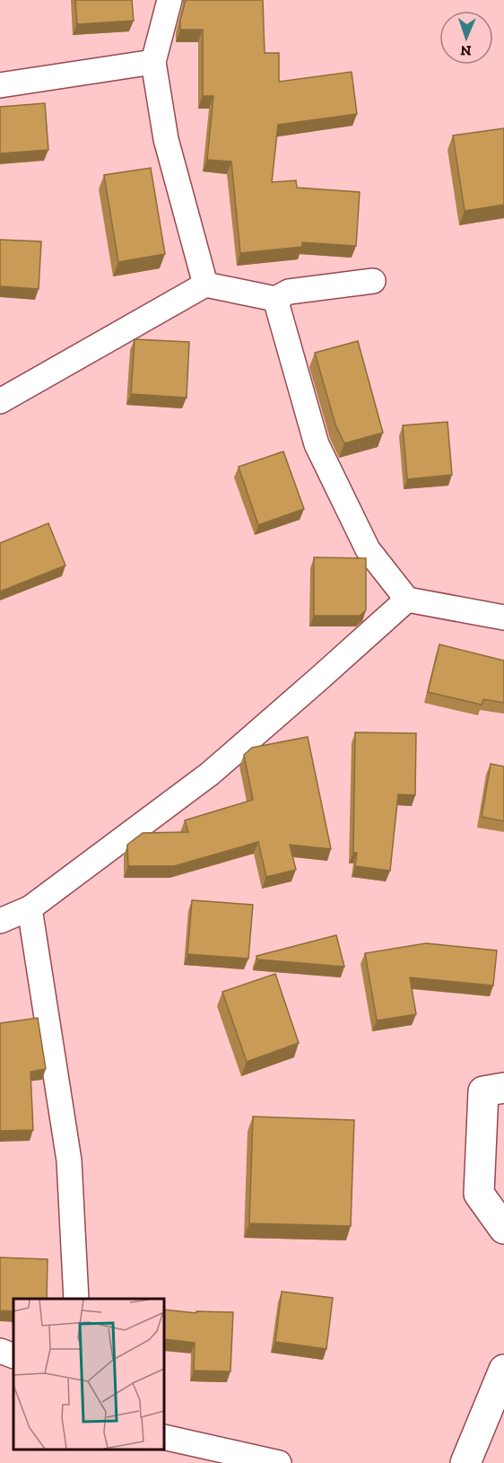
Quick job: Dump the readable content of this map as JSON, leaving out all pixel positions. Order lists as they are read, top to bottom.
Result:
{
  "north": "bottom"
}
